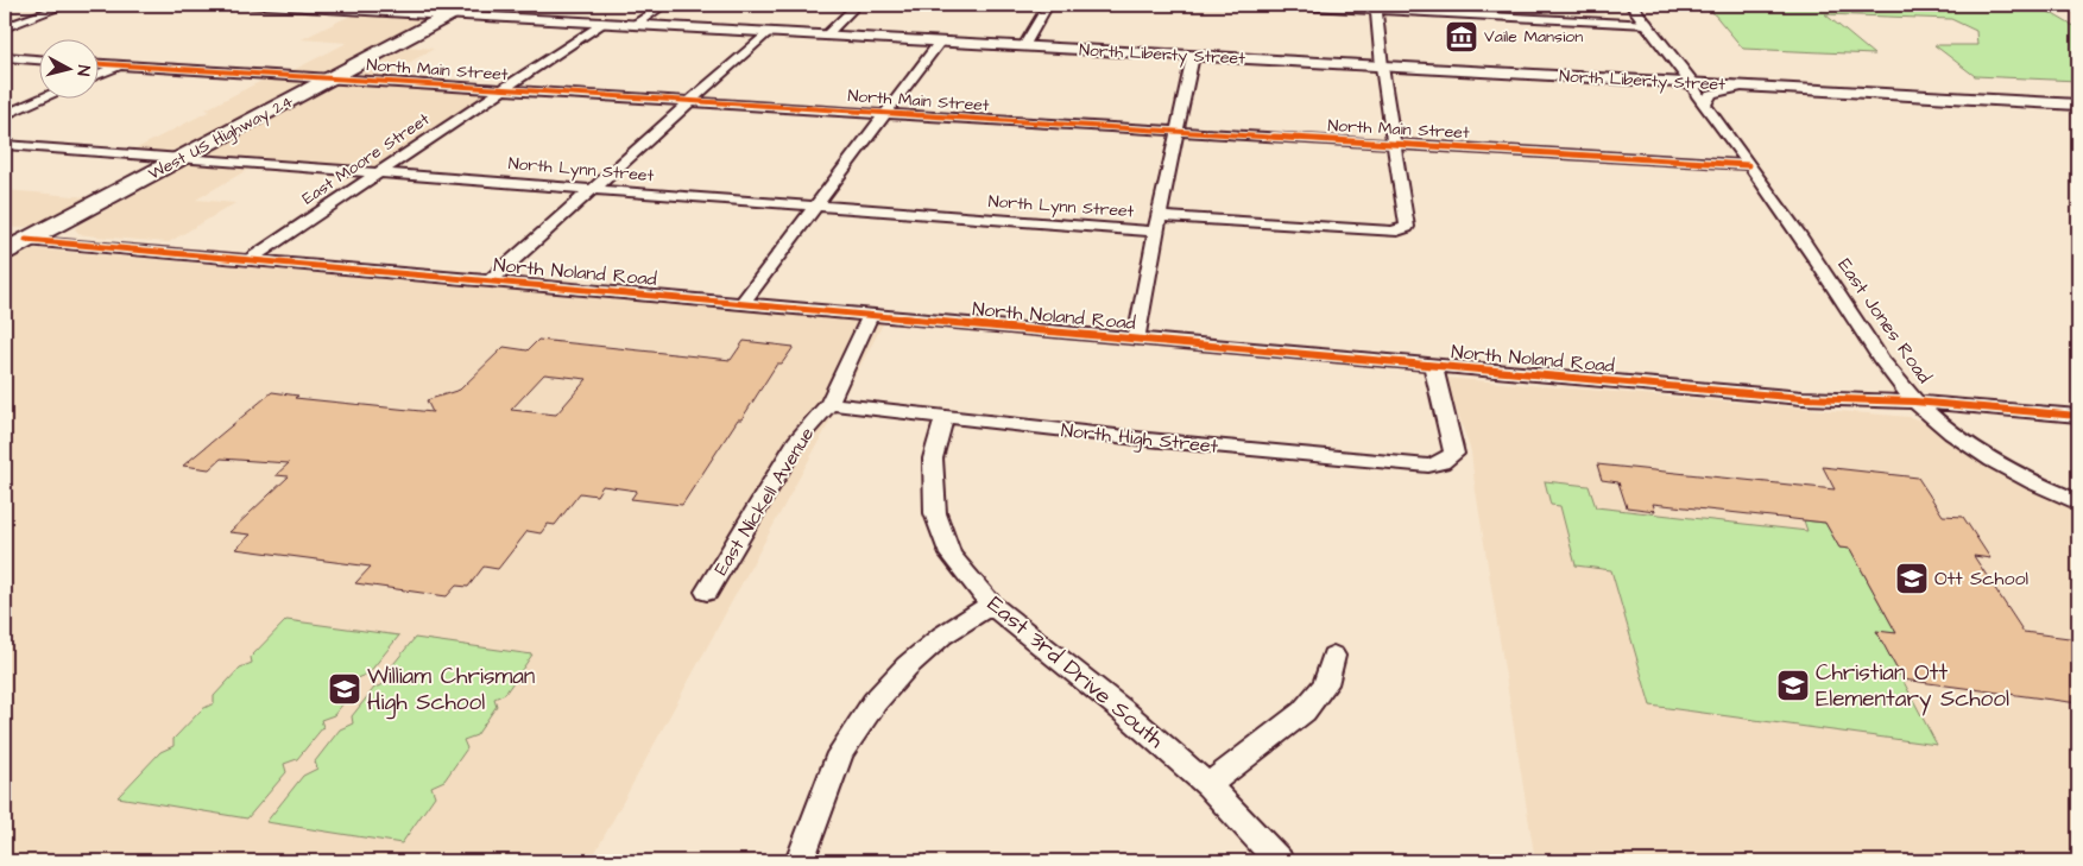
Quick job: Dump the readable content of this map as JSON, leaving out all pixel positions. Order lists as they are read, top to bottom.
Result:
{
  "streets": {
    "main road": ["North Liberty Street", "West US Highway 24"],
    "street": [
      "North Main Street",
      "East Moore Street",
      "North Lynn Street",
      "North Noland Road",
      "East Jones Road",
      "North High Street",
      "East Nickell Avenue",
      "East 3rd Drive South"
    ]
  },
  "crossings": [
    ["North Liberty Street", "West US Highway 24"],
    ["North Liberty Street", "East Moore Street"],
    ["North Liberty Street", "East Jones Road"],
    ["North Main Street", "West US Highway 24"],
    ["North Main Street", "East Moore Street"],
    ["North Main Street", "North Lynn Street"],
    ["North Main Street", "East Jones Road"],
    ["West US Highway 24", "North Lynn Street"],
    ["West US Highway 24", "North Noland Road"],
    ["East Moore Street", "North Lynn Street"],
    ["East Moore Street", "North Noland Road"],
    ["North Noland Road", "East Jones Road"],
    ["North Noland Road", "North High Street"],
    ["North Noland Road", "East Nickell Avenue"],
    ["North High Street", "East Nickell Avenue"],
    ["North High Street", "East 3rd Drive South"]
  ],
  "places": {
    "museum": ["Vaile Mansion"],
    "school or university": ["Ott School", "Christian Ott Elementary School", "William Chrisman High School"]
  },
  "north": "right"
}
